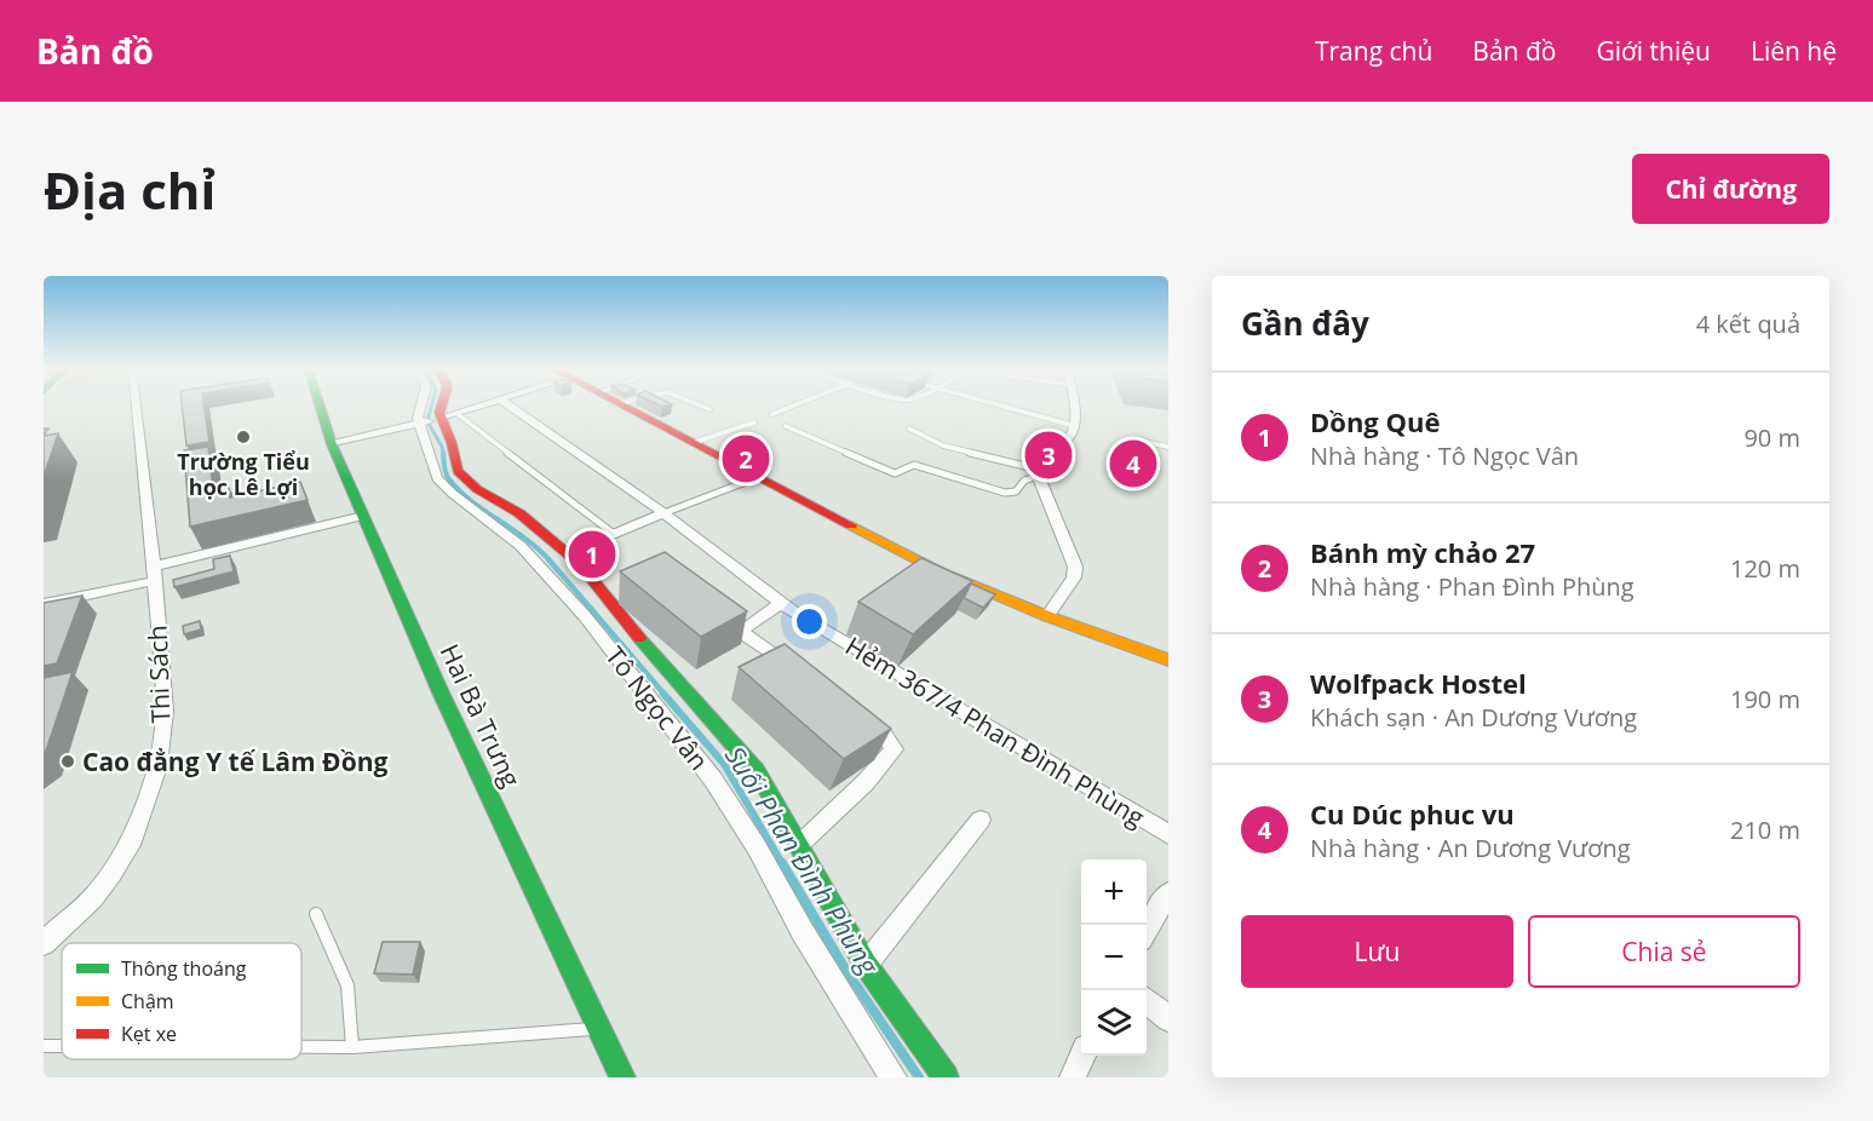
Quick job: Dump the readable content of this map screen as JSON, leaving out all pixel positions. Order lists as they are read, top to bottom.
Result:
{
  "streets": {
    "street": [
      "Thi Sách",
      "Tô Ngọc Vân",
      "Hai Bà Trưng",
      "Hẻm 367/4 Phan Đình Phùng"
    ]
  },
  "water": ["Suối Phan Đình Phùng"],
  "places": ["Trường Tiểu học Lê Lợi", "Cao đẳng Y tế Lâm Đồng"],
  "legend": ["Thông thoáng", "Chậm", "Kẹt xe"],
  "page": {
    "header": "Bản đồ",
    "nav": [
      "Trang chủ",
      "Bản đồ",
      "Giới thiệu",
      "Liên hệ"
    ],
    "buttons": [
      "Chỉ đường",
      ["Lưu", "Chia sẻ"]
    ],
    "title": "Địa chỉ",
    "heading": ["Gần đây", "4 kết quả"],
    "list": [
      {
        "mark": "1",
        "name": "Dồng Quê",
        "note": "Nhà hàng · Tô Ngọc Vân",
        "value": "90 m"
      },
      {
        "mark": "2",
        "name": "Bánh mỳ chảo 27",
        "note": "Nhà hàng · Phan Đình Phùng",
        "value": "120 m"
      },
      {
        "mark": "3",
        "name": "Wolfpack Hostel",
        "note": "Khách sạn · An Dương Vương",
        "value": "190 m"
      },
      {
        "mark": "4",
        "name": "Cu Dúc phuc vu",
        "note": "Nhà hàng · An Dương Vương",
        "value": "210 m"
      }
    ],
    "pins": [
      "3",
      "2",
      "4",
      "1"
    ],
    "map_buttons": ["+", "−"]
  }
}
